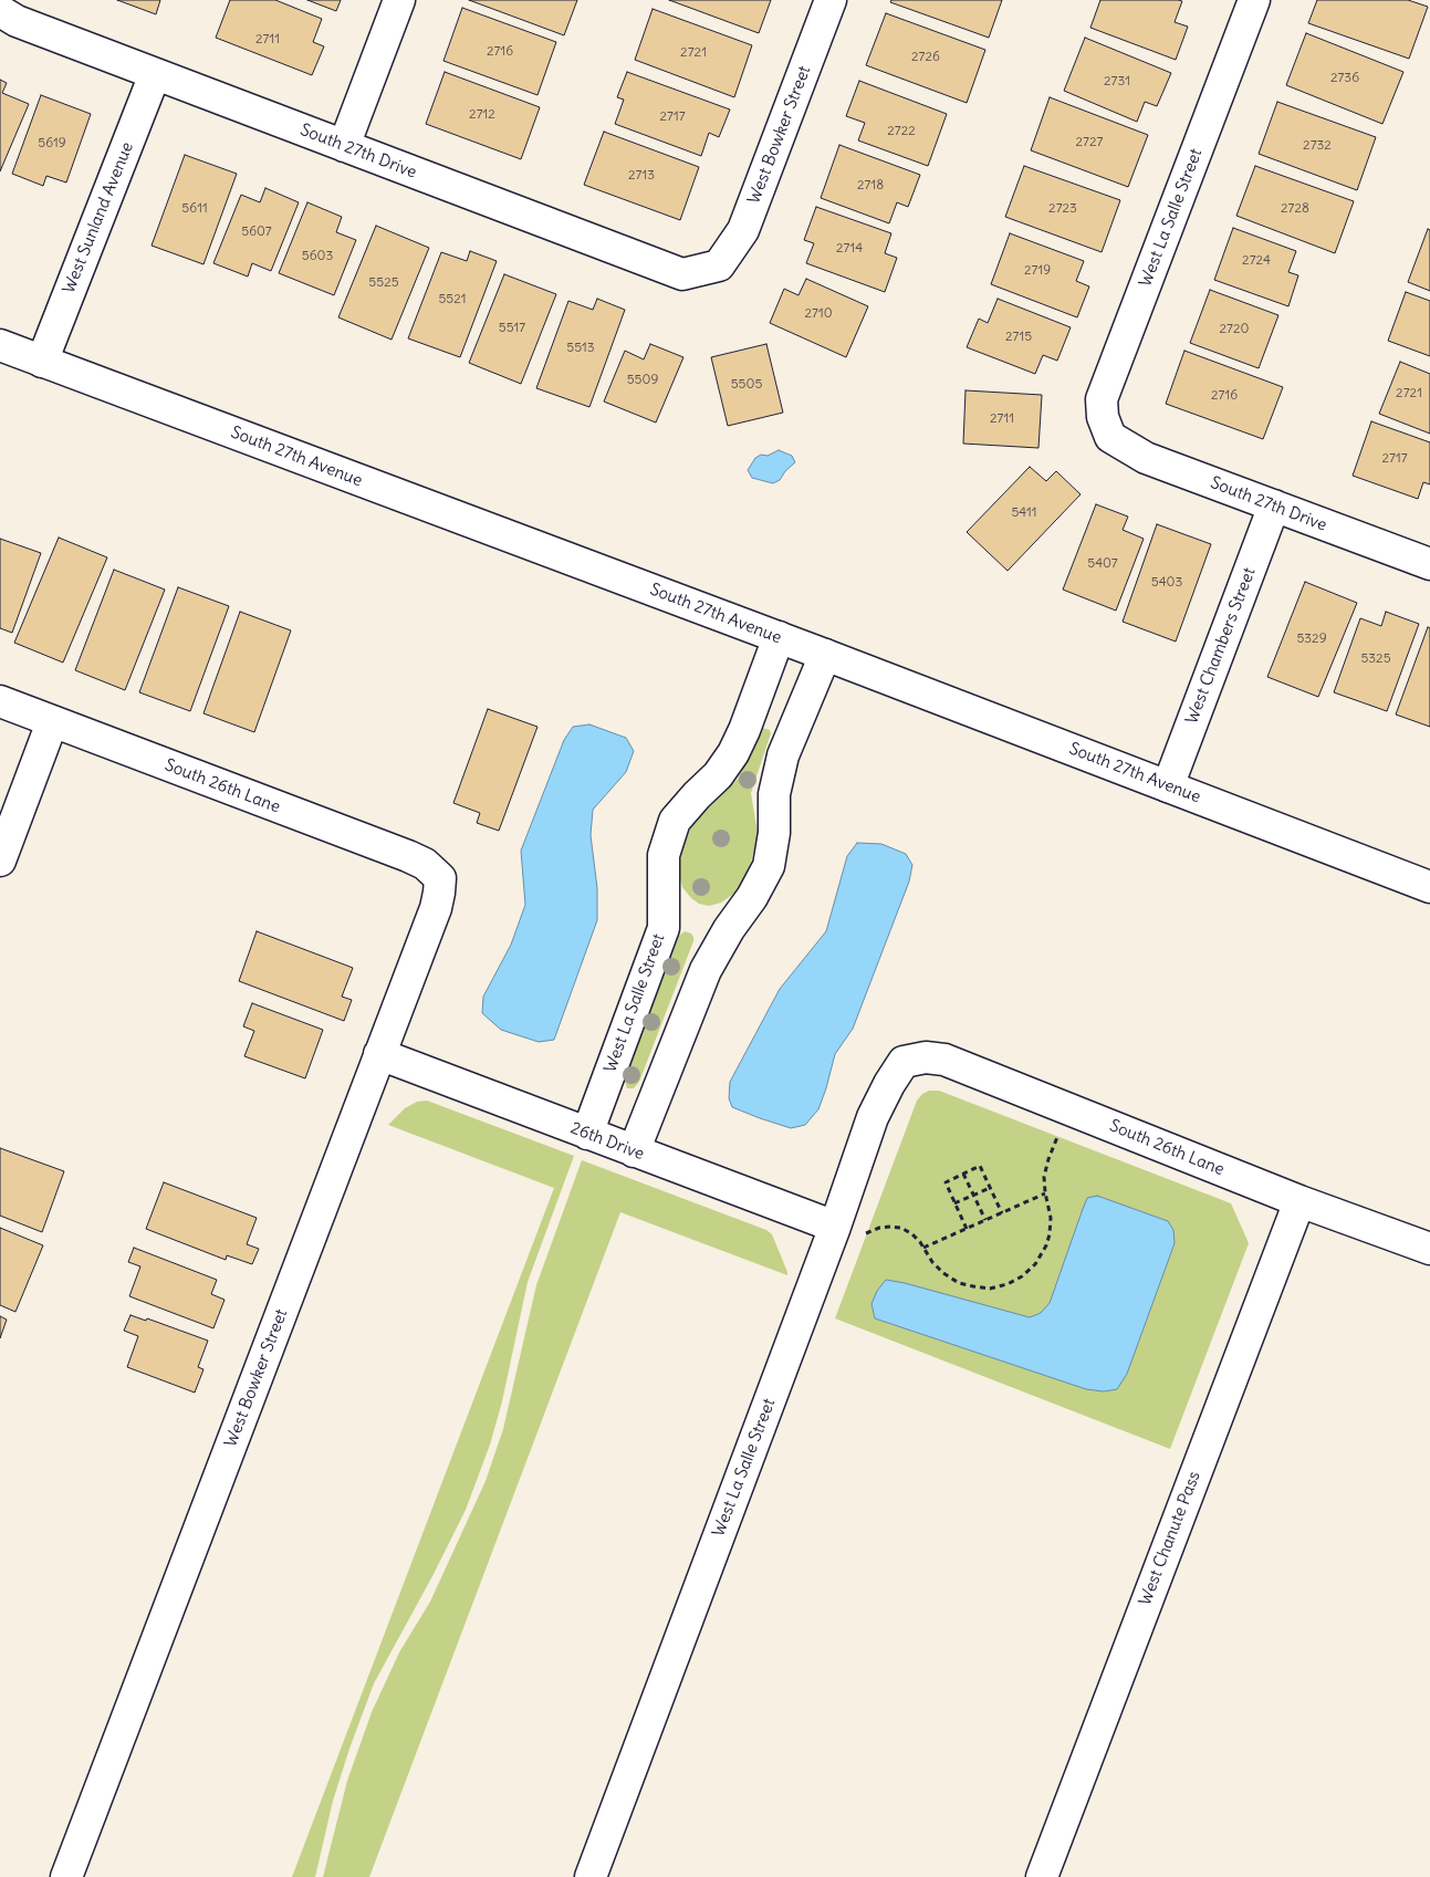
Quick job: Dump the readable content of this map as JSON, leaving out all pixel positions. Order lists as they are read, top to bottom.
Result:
{
  "streets": {
    "street": [
      "West Bowker Street",
      "South 27th Drive",
      "West Sunland Avenue",
      "West La Salle Street",
      "South 27th Avenue",
      "West Chambers Street",
      "South 26th Lane",
      "26th Drive",
      "West Chanute Pass"
    ]
  },
  "crossings": [
    ["West Bowker Street", "South 27th Drive"],
    ["West Bowker Street", "South 26th Lane"],
    ["West Bowker Street", "26th Drive"],
    ["South 27th Drive", "West Sunland Avenue"],
    ["South 27th Drive", "West La Salle Street"],
    ["South 27th Drive", "West Chambers Street"],
    ["West Sunland Avenue", "South 27th Avenue"],
    ["West La Salle Street", "South 27th Avenue"],
    ["West La Salle Street", "South 26th Lane"],
    ["West La Salle Street", "26th Drive"],
    ["South 27th Avenue", "West Chambers Street"],
    ["South 26th Lane", "West Chanute Pass"]
  ],
  "house_numbers": [
    "2711",
    "2716",
    "2721",
    "2726",
    "2736",
    "2731",
    "2712",
    "2717",
    "2722",
    "2727",
    "5619",
    "2732",
    "2713",
    "2718",
    "5611",
    "2723",
    "2728",
    "5607",
    "2714",
    "5603",
    "2724",
    "2719",
    "5525",
    "5521",
    "2710",
    "5517",
    "2720",
    "2715",
    "5513",
    "5509",
    "5505",
    "2721",
    "2716",
    "2711",
    "2717",
    "5411",
    "5407",
    "5403",
    "5329",
    "5325"
  ]
}
